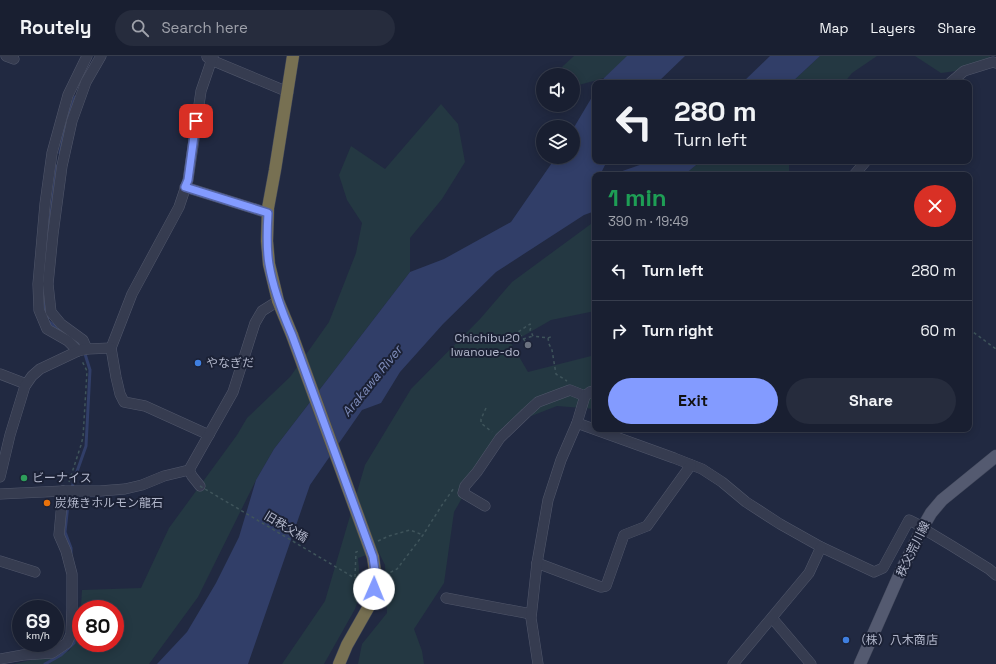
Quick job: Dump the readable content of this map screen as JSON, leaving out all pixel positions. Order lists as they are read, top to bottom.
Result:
{
  "streets": {
    "main road": ["秩父荒川線"],
    "path": ["旧秩父橋"]
  },
  "water": ["Arakawa River"],
  "places": [
    "Chichibu20 Iwanoue-do",
    "やなぎだ",
    "ビーナイス",
    "炭焼きホルモン龍石",
    "（株）八木商店"
  ],
  "page": {
    "header": "Routely",
    "search": "Search here",
    "nav": ["Map", "Layers", "Share"],
    "turn": ["280 m", "Turn left"],
    "heading": ["1 min", "390 m · 19:49"],
    "list": [
      {
        "name": "Turn left",
        "value": "280 m"
      },
      {
        "name": "Turn right",
        "value": "60 m"
      }
    ],
    "buttons": ["Exit", "Share"],
    "speed": "69 km/h",
    "limit": "80"
  }
}
